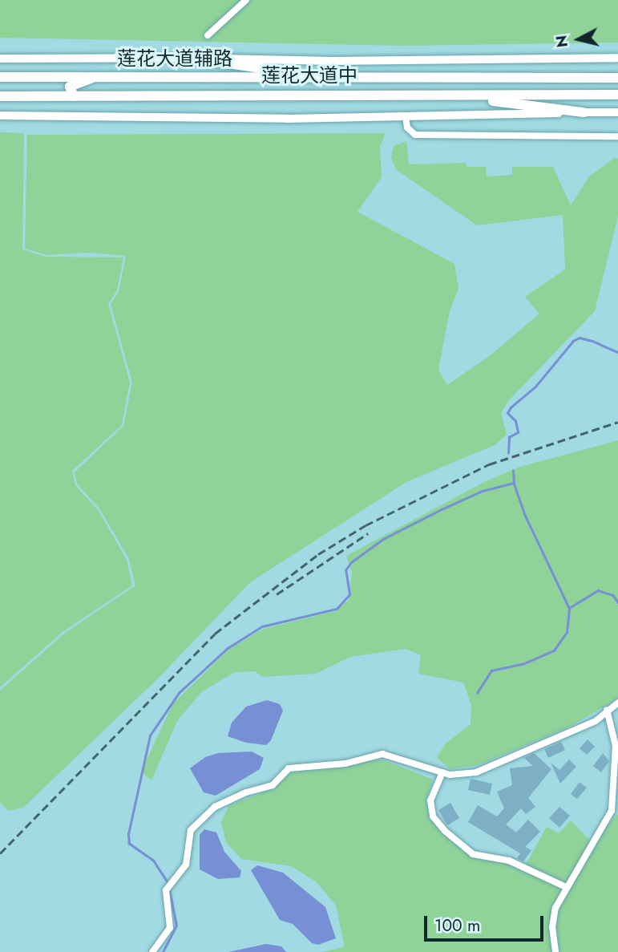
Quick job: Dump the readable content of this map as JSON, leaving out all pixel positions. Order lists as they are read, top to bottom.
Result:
{
  "streets": {
    "main road": ["莲花大道中"],
    "street": ["莲花大道辅路"]
  },
  "scale_bar": "100 m",
  "north": "left"
}
